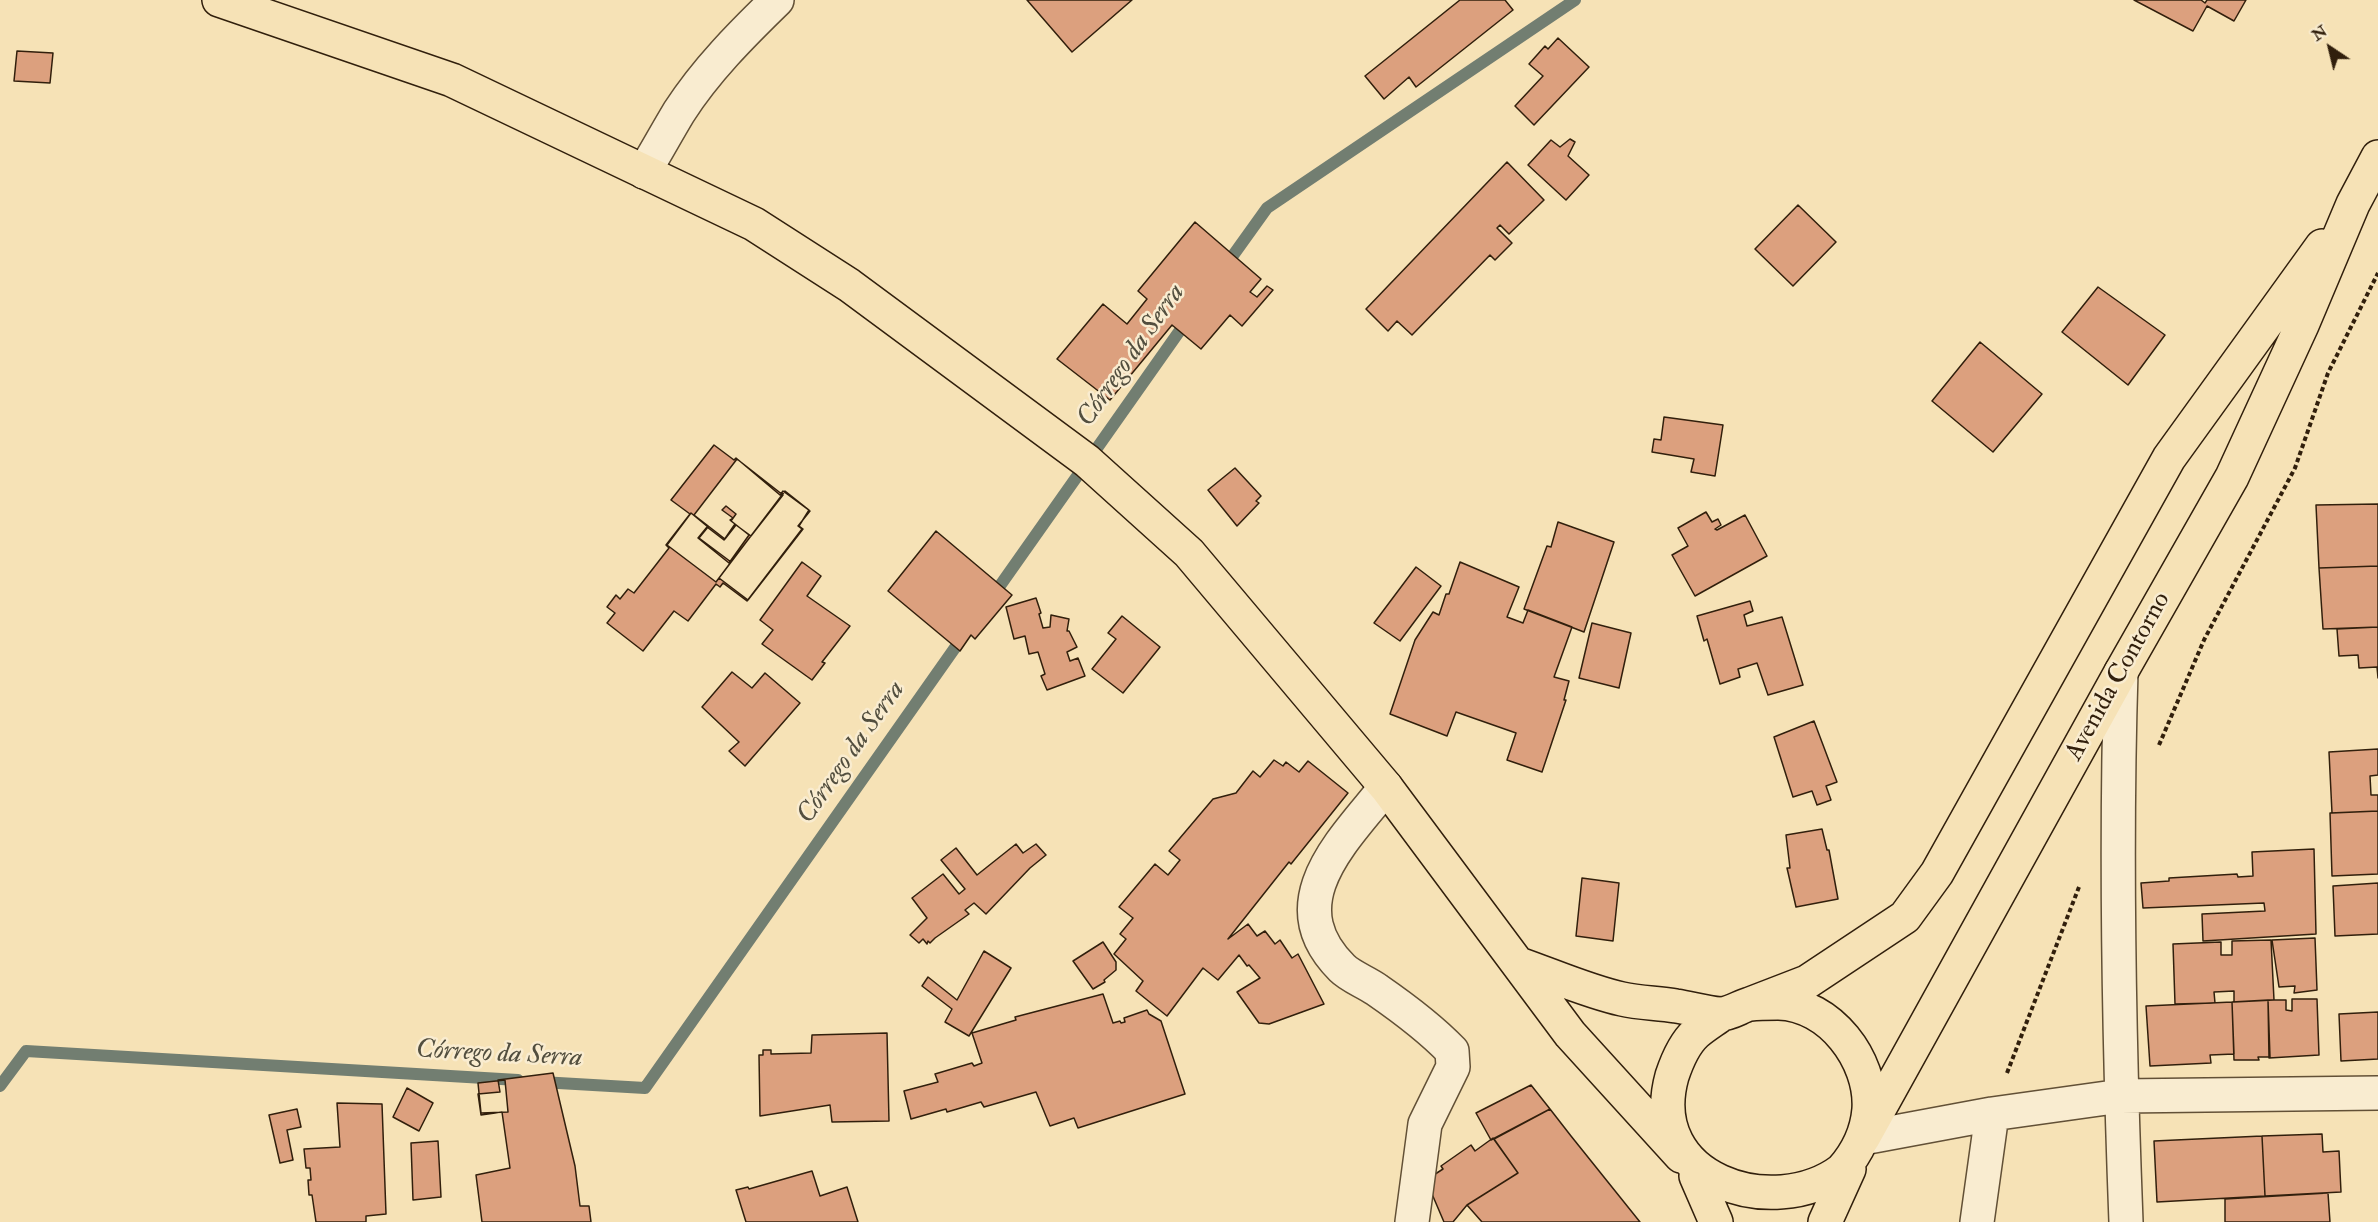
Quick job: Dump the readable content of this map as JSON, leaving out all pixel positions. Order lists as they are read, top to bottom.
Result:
{
  "streets": {
    "main road": ["Avenida Contorno"]
  },
  "water": ["Córrego da Serra"],
  "north": "top left"
}
